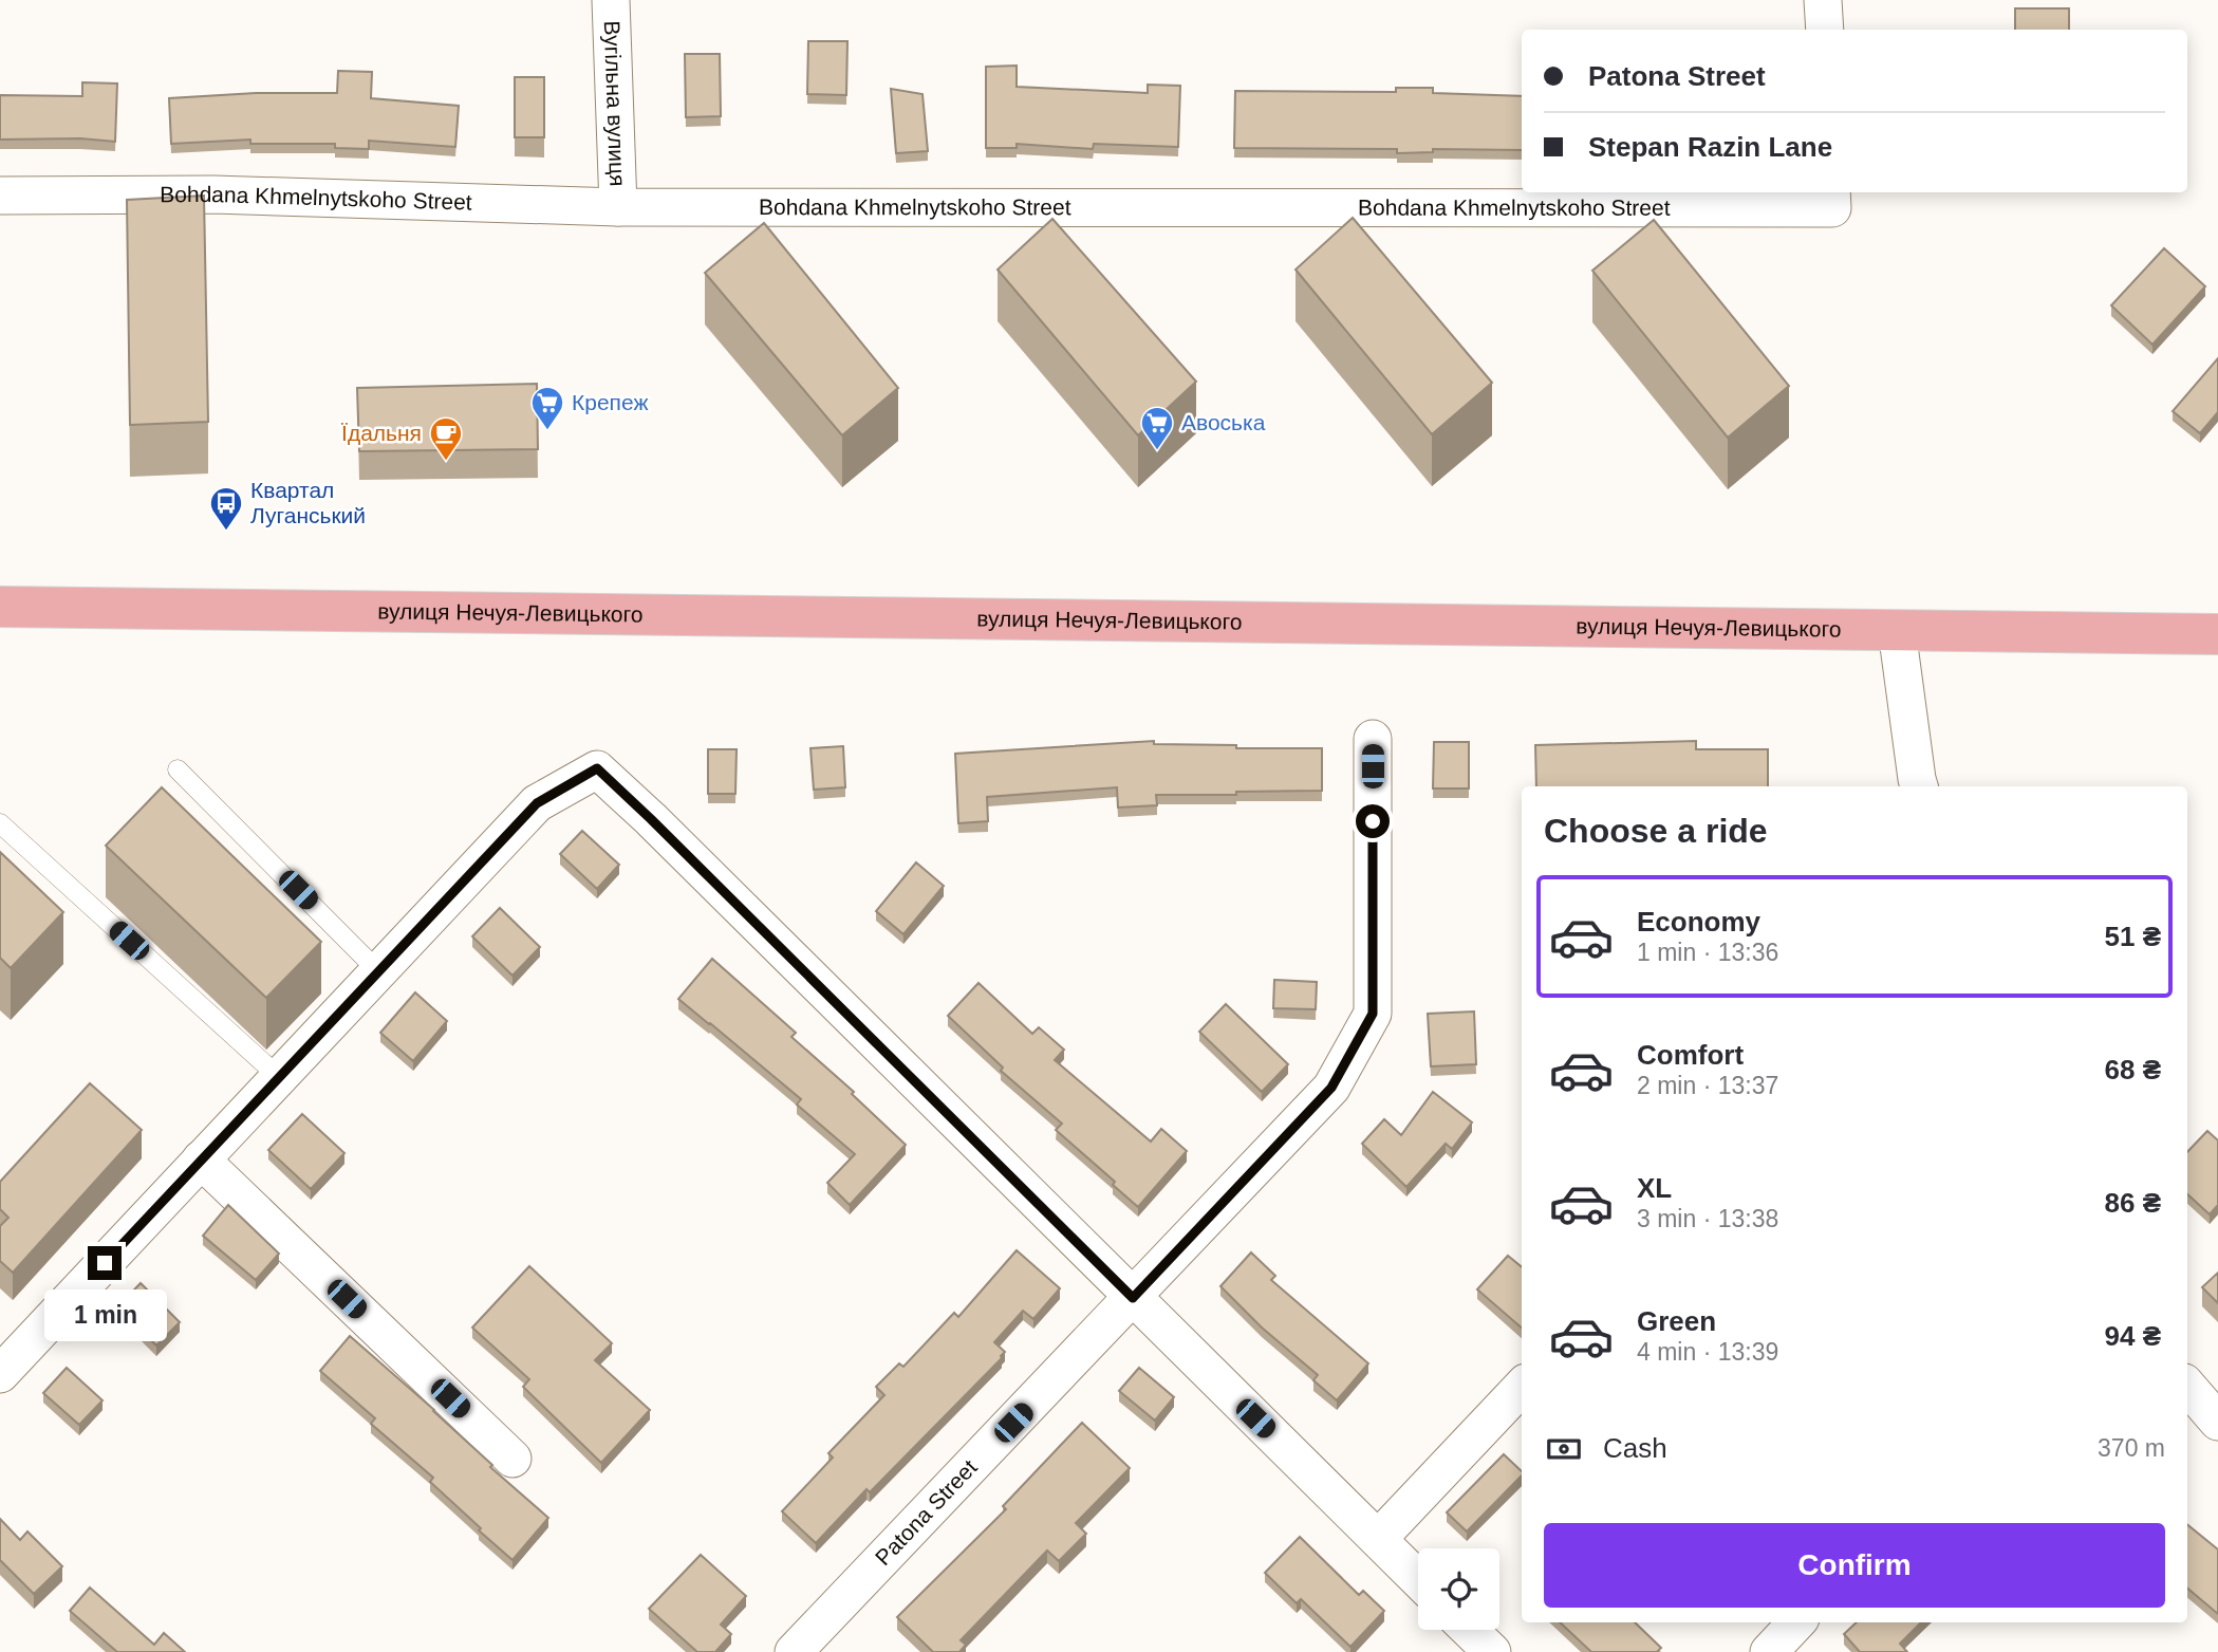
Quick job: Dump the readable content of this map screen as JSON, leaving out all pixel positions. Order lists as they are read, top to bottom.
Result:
{
  "streets": {
    "main road": ["вулиця Нечуя-Левицького"],
    "street": ["Вугільна вулиця", "Bohdana Khmelnytskoho Street", "Patona Street"]
  },
  "crossings": [
    ["Вугільна вулиця", "Bohdana Khmelnytskoho Street"]
  ],
  "places": {
    "supermarket": ["Крепеж", "Авоська"],
    "cafe": ["Їдальня"],
    "bus stop": ["Квартал Луганський"]
  },
  "page": {
    "banner": ["Patona Street", "Stepan Razin Lane"],
    "heading": "Choose a ride",
    "list": [
      {
        "name": "Economy",
        "note": "1 min · 13:36",
        "value": "51 ₴"
      },
      {
        "name": "Comfort",
        "note": "2 min · 13:37",
        "value": "68 ₴"
      },
      {
        "name": "XL",
        "note": "3 min · 13:38",
        "value": "86 ₴"
      },
      {
        "name": "Green",
        "note": "4 min · 13:39",
        "value": "94 ₴"
      }
    ],
    "bubble": "1 min",
    "pay": ["Cash", "370 m"],
    "buttons": "Confirm"
  }
}
